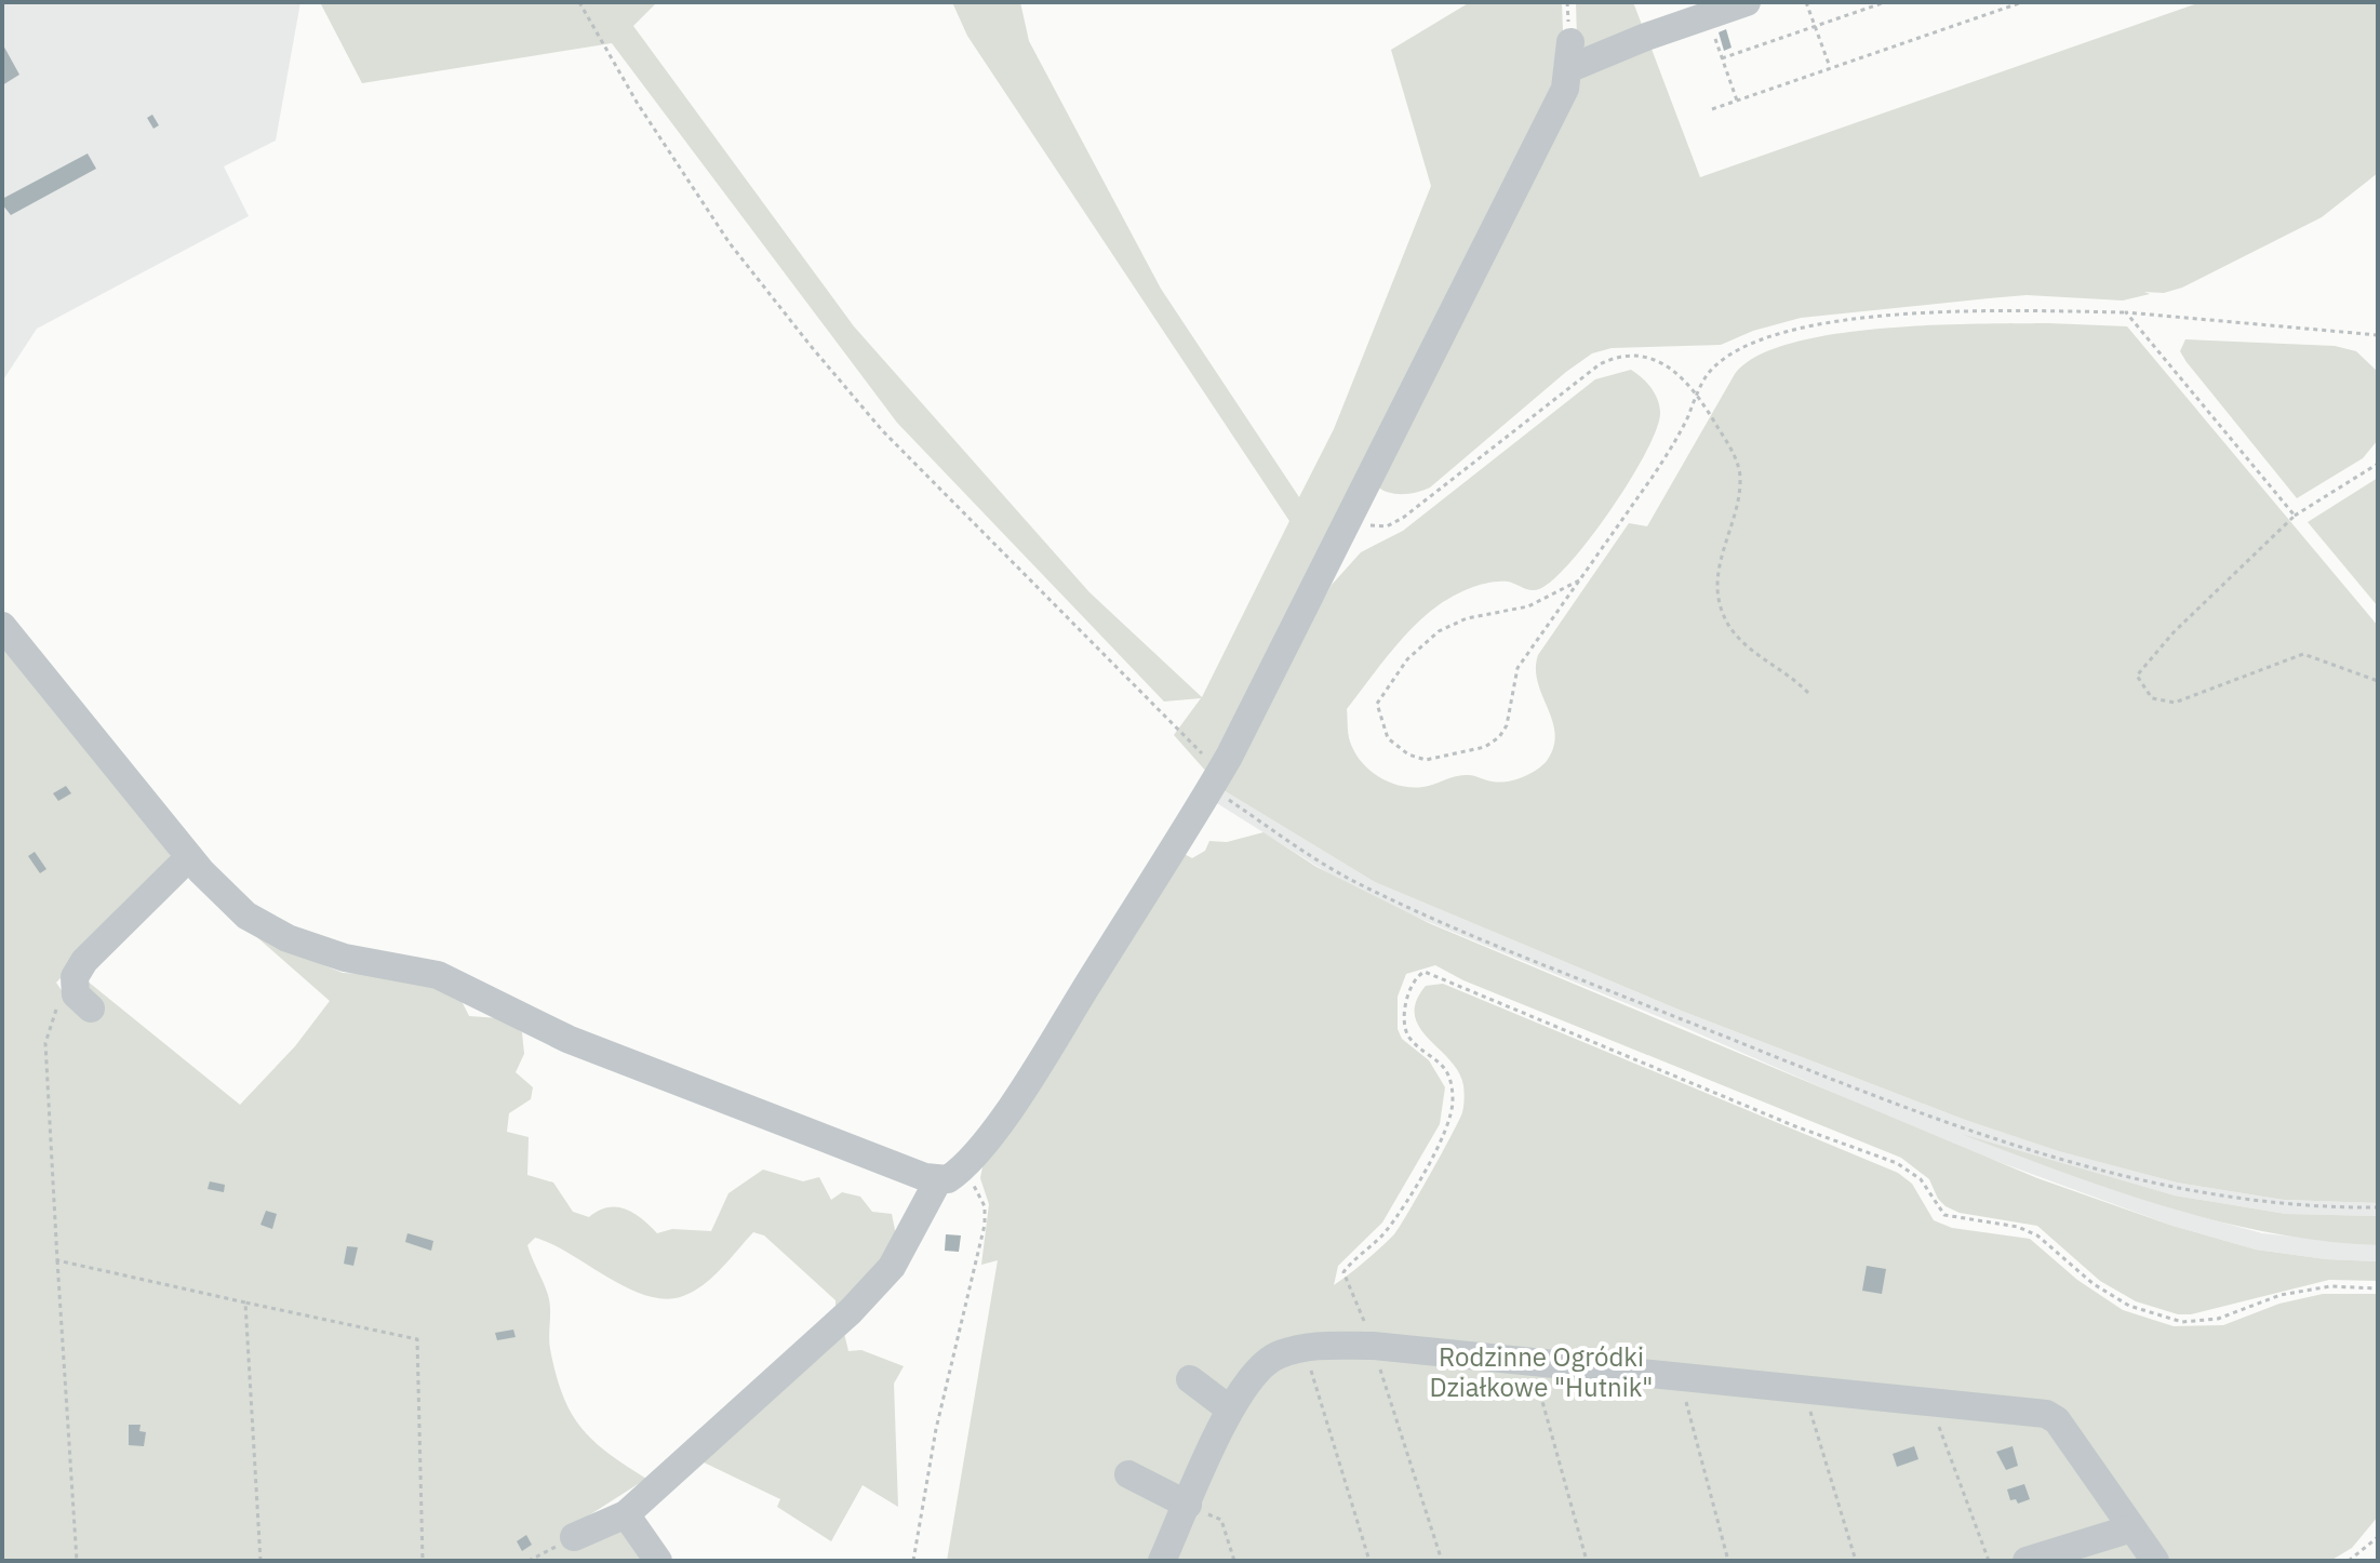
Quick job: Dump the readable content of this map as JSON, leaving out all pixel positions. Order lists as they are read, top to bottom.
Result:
{
  "parks": ["Rodzinne Ogródki Działkowe \"Hutnik\""]
}
